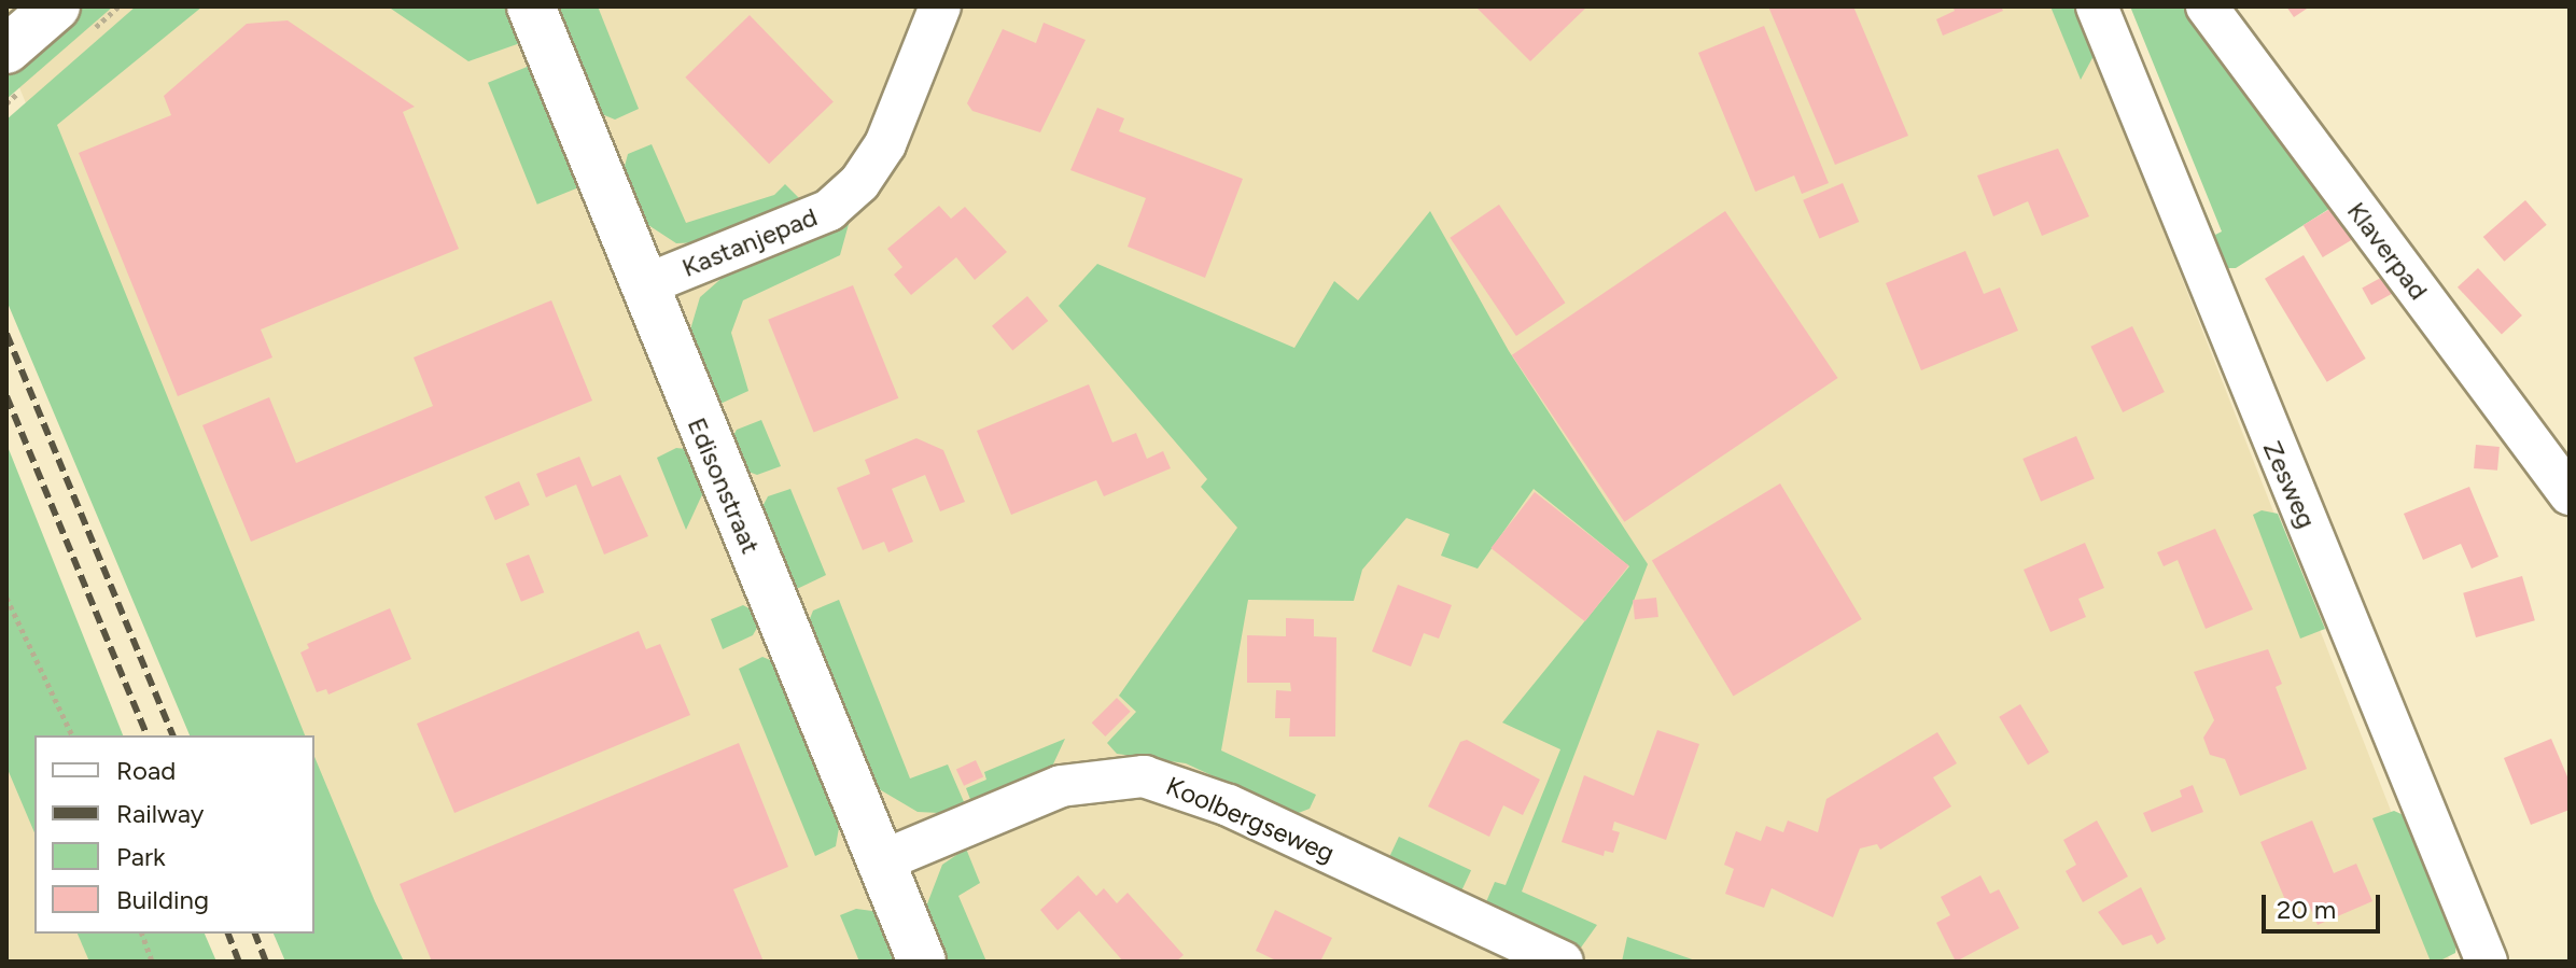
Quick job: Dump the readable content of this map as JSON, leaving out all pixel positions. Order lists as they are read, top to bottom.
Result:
{
  "streets": {
    "street": [
      "Kastanjepad",
      "Klaverpad",
      "Zesweg",
      "Edisonstraat",
      "Koolbergseweg"
    ]
  },
  "crossings": [
    ["Kastanjepad", "Edisonstraat"],
    ["Edisonstraat", "Koolbergseweg"]
  ],
  "legend": [
    "Road",
    "Railway",
    "Park",
    "Building"
  ],
  "scale_bar": "20 m"
}
